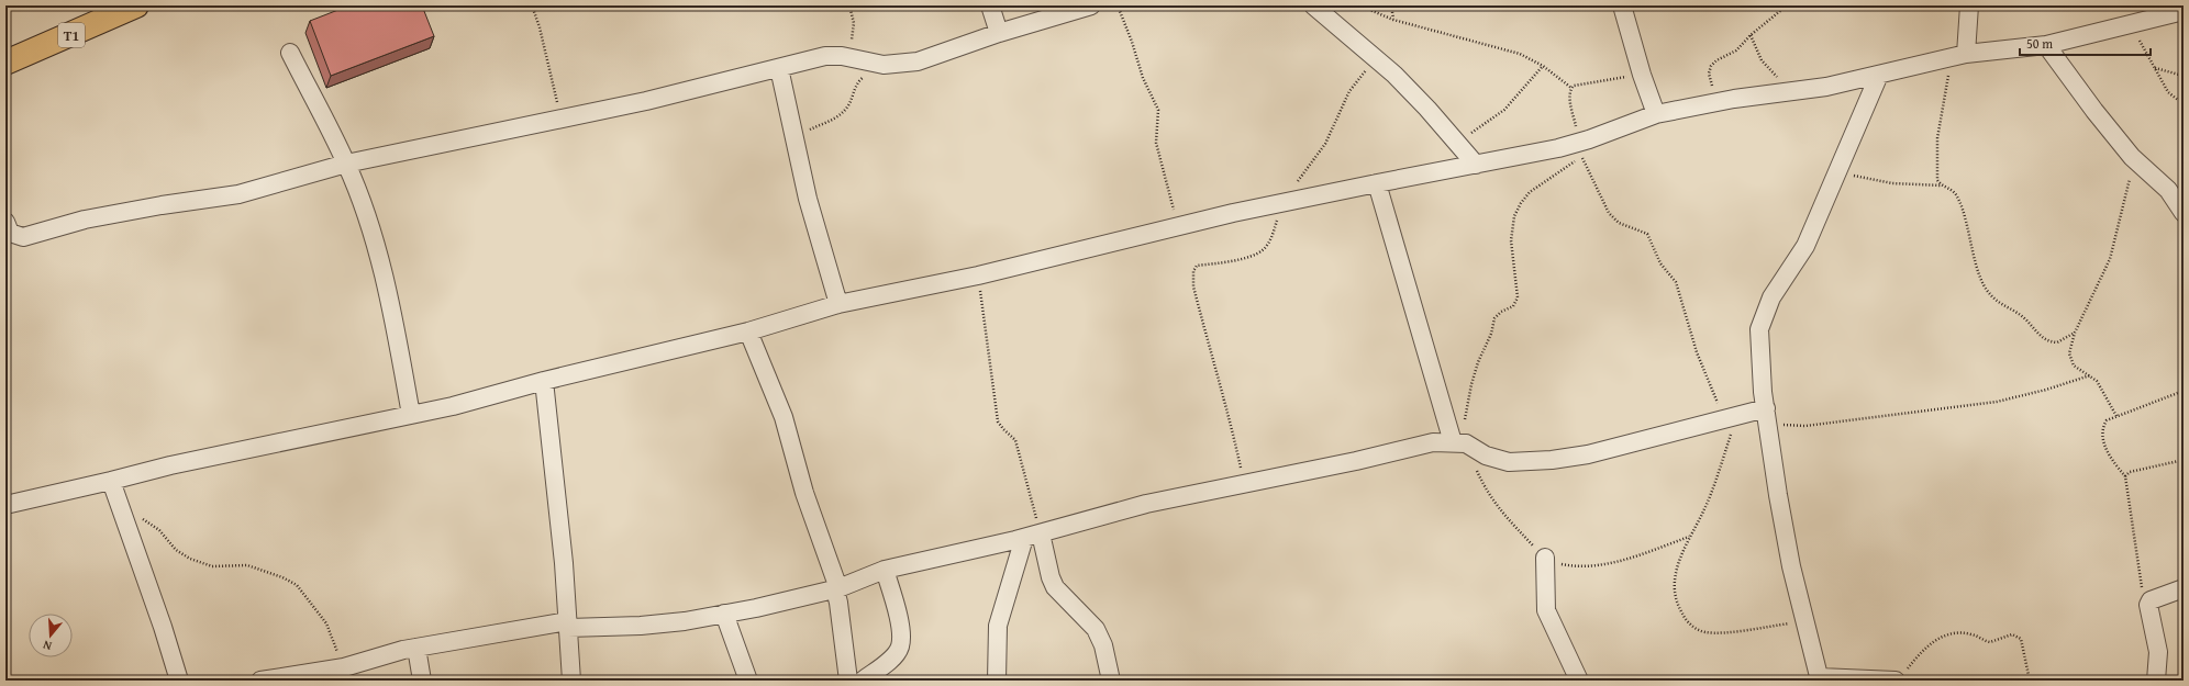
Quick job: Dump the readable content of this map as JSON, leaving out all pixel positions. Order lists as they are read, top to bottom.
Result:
{
  "streets": {
    "highway": ["T1"]
  },
  "scale_bar": "50 m",
  "north": "bottom"
}
